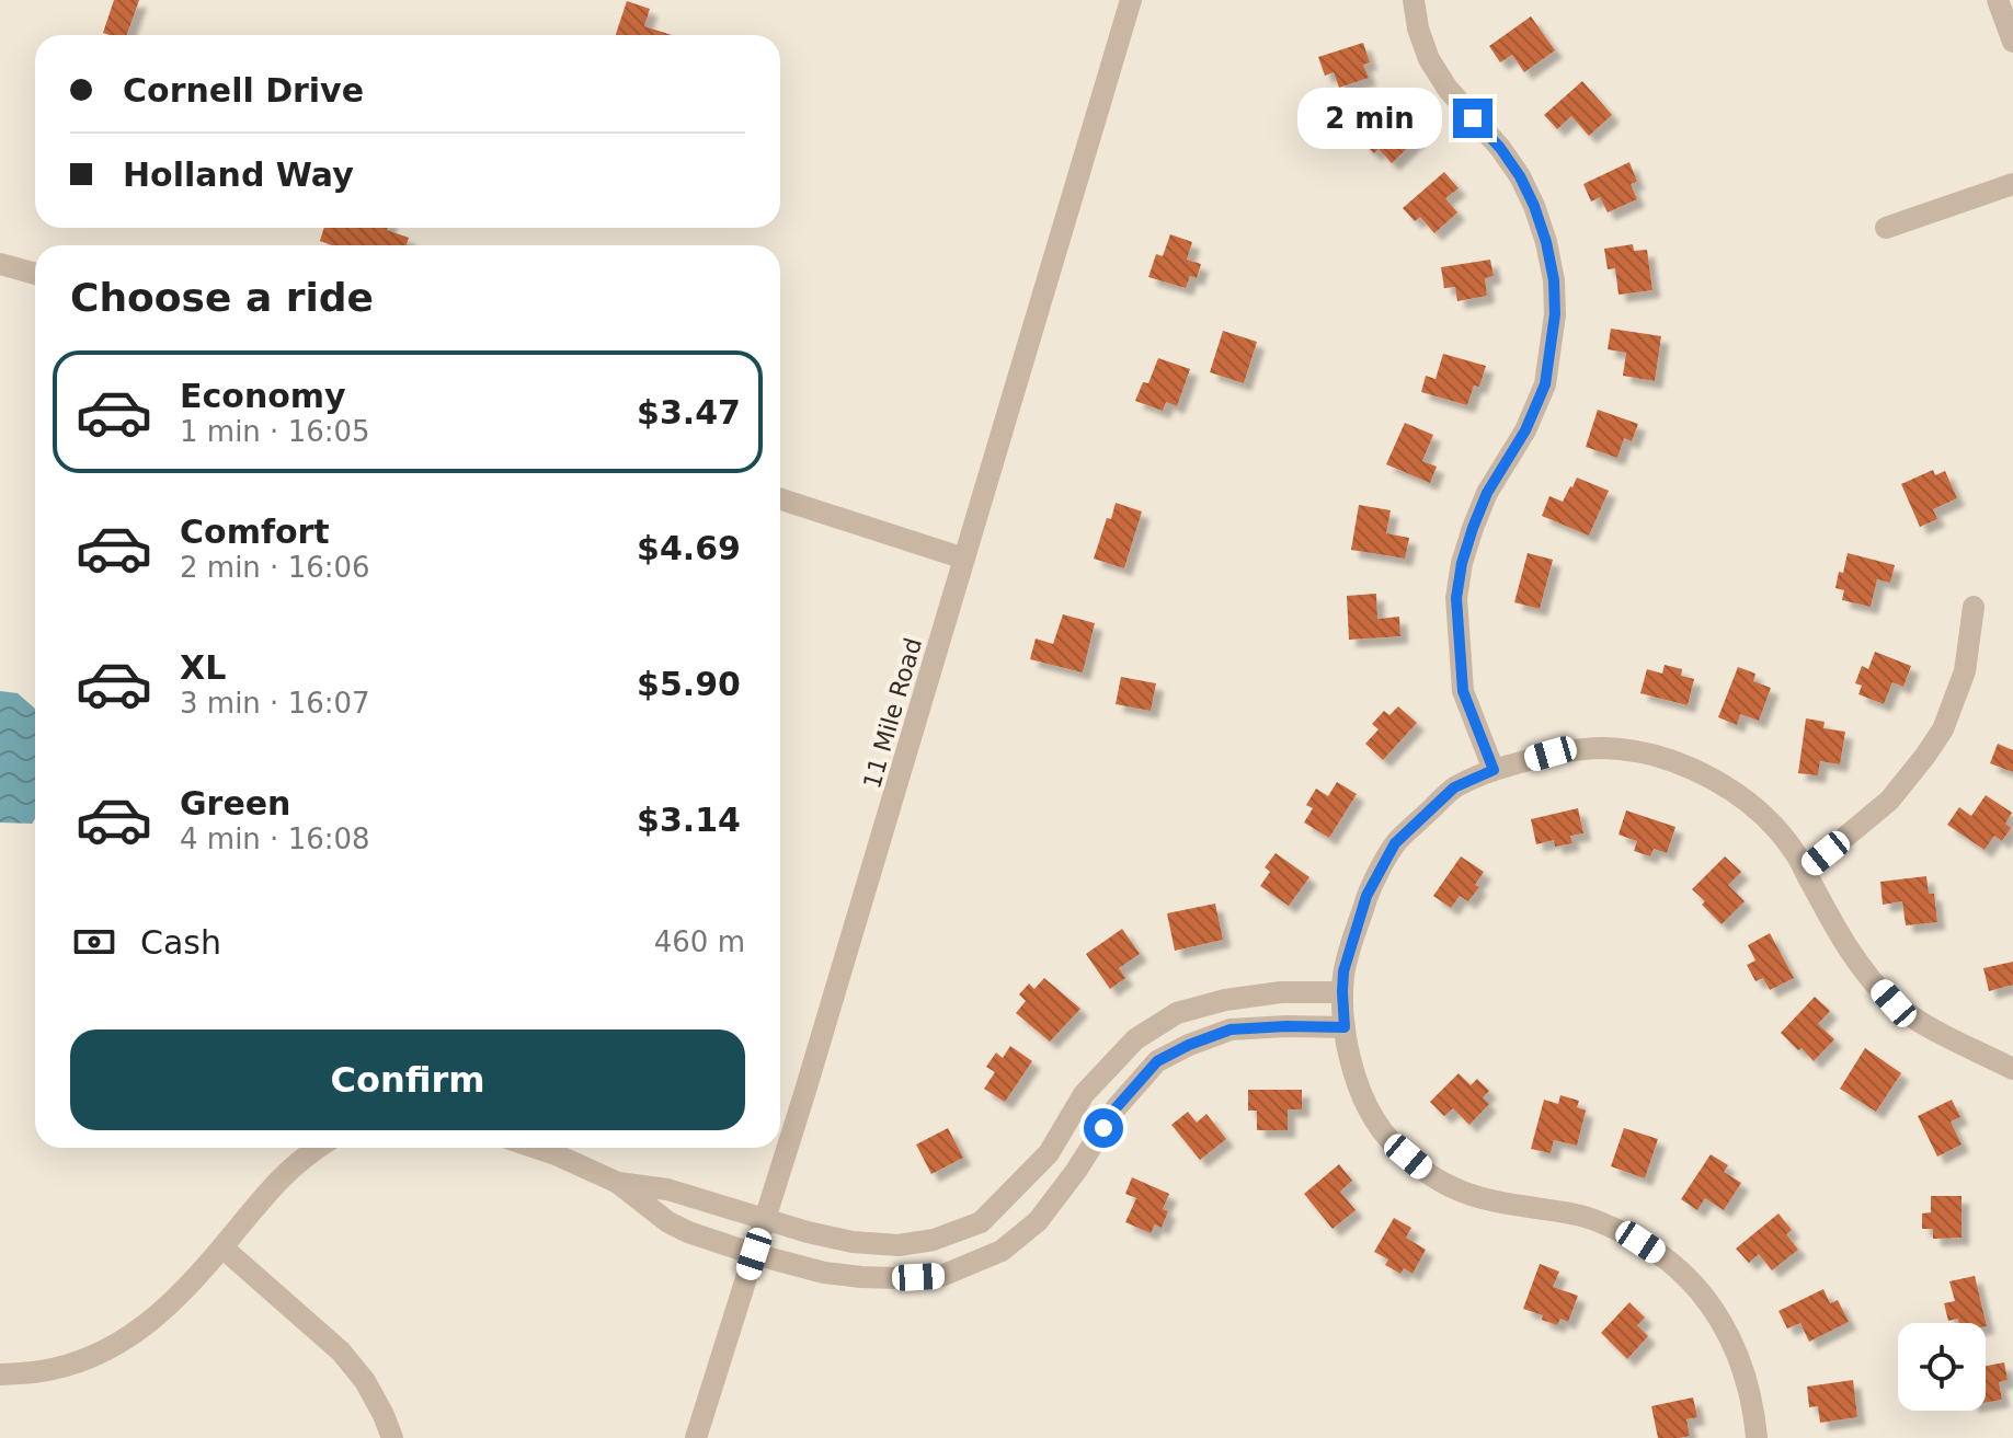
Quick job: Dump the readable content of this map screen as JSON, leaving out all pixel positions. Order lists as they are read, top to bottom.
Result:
{
  "streets": {
    "street": ["11 Mile Road"]
  },
  "page": {
    "banner": ["Cornell Drive", "Holland Way"],
    "bubble": "2 min",
    "heading": "Choose a ride",
    "list": [
      {
        "name": "Economy",
        "note": "1 min · 16:05",
        "value": "$3.47"
      },
      {
        "name": "Comfort",
        "note": "2 min · 16:06",
        "value": "$4.69"
      },
      {
        "name": "XL",
        "note": "3 min · 16:07",
        "value": "$5.90"
      },
      {
        "name": "Green",
        "note": "4 min · 16:08",
        "value": "$3.14"
      }
    ],
    "pay": ["Cash", "460 m"],
    "buttons": "Confirm"
  }
}
